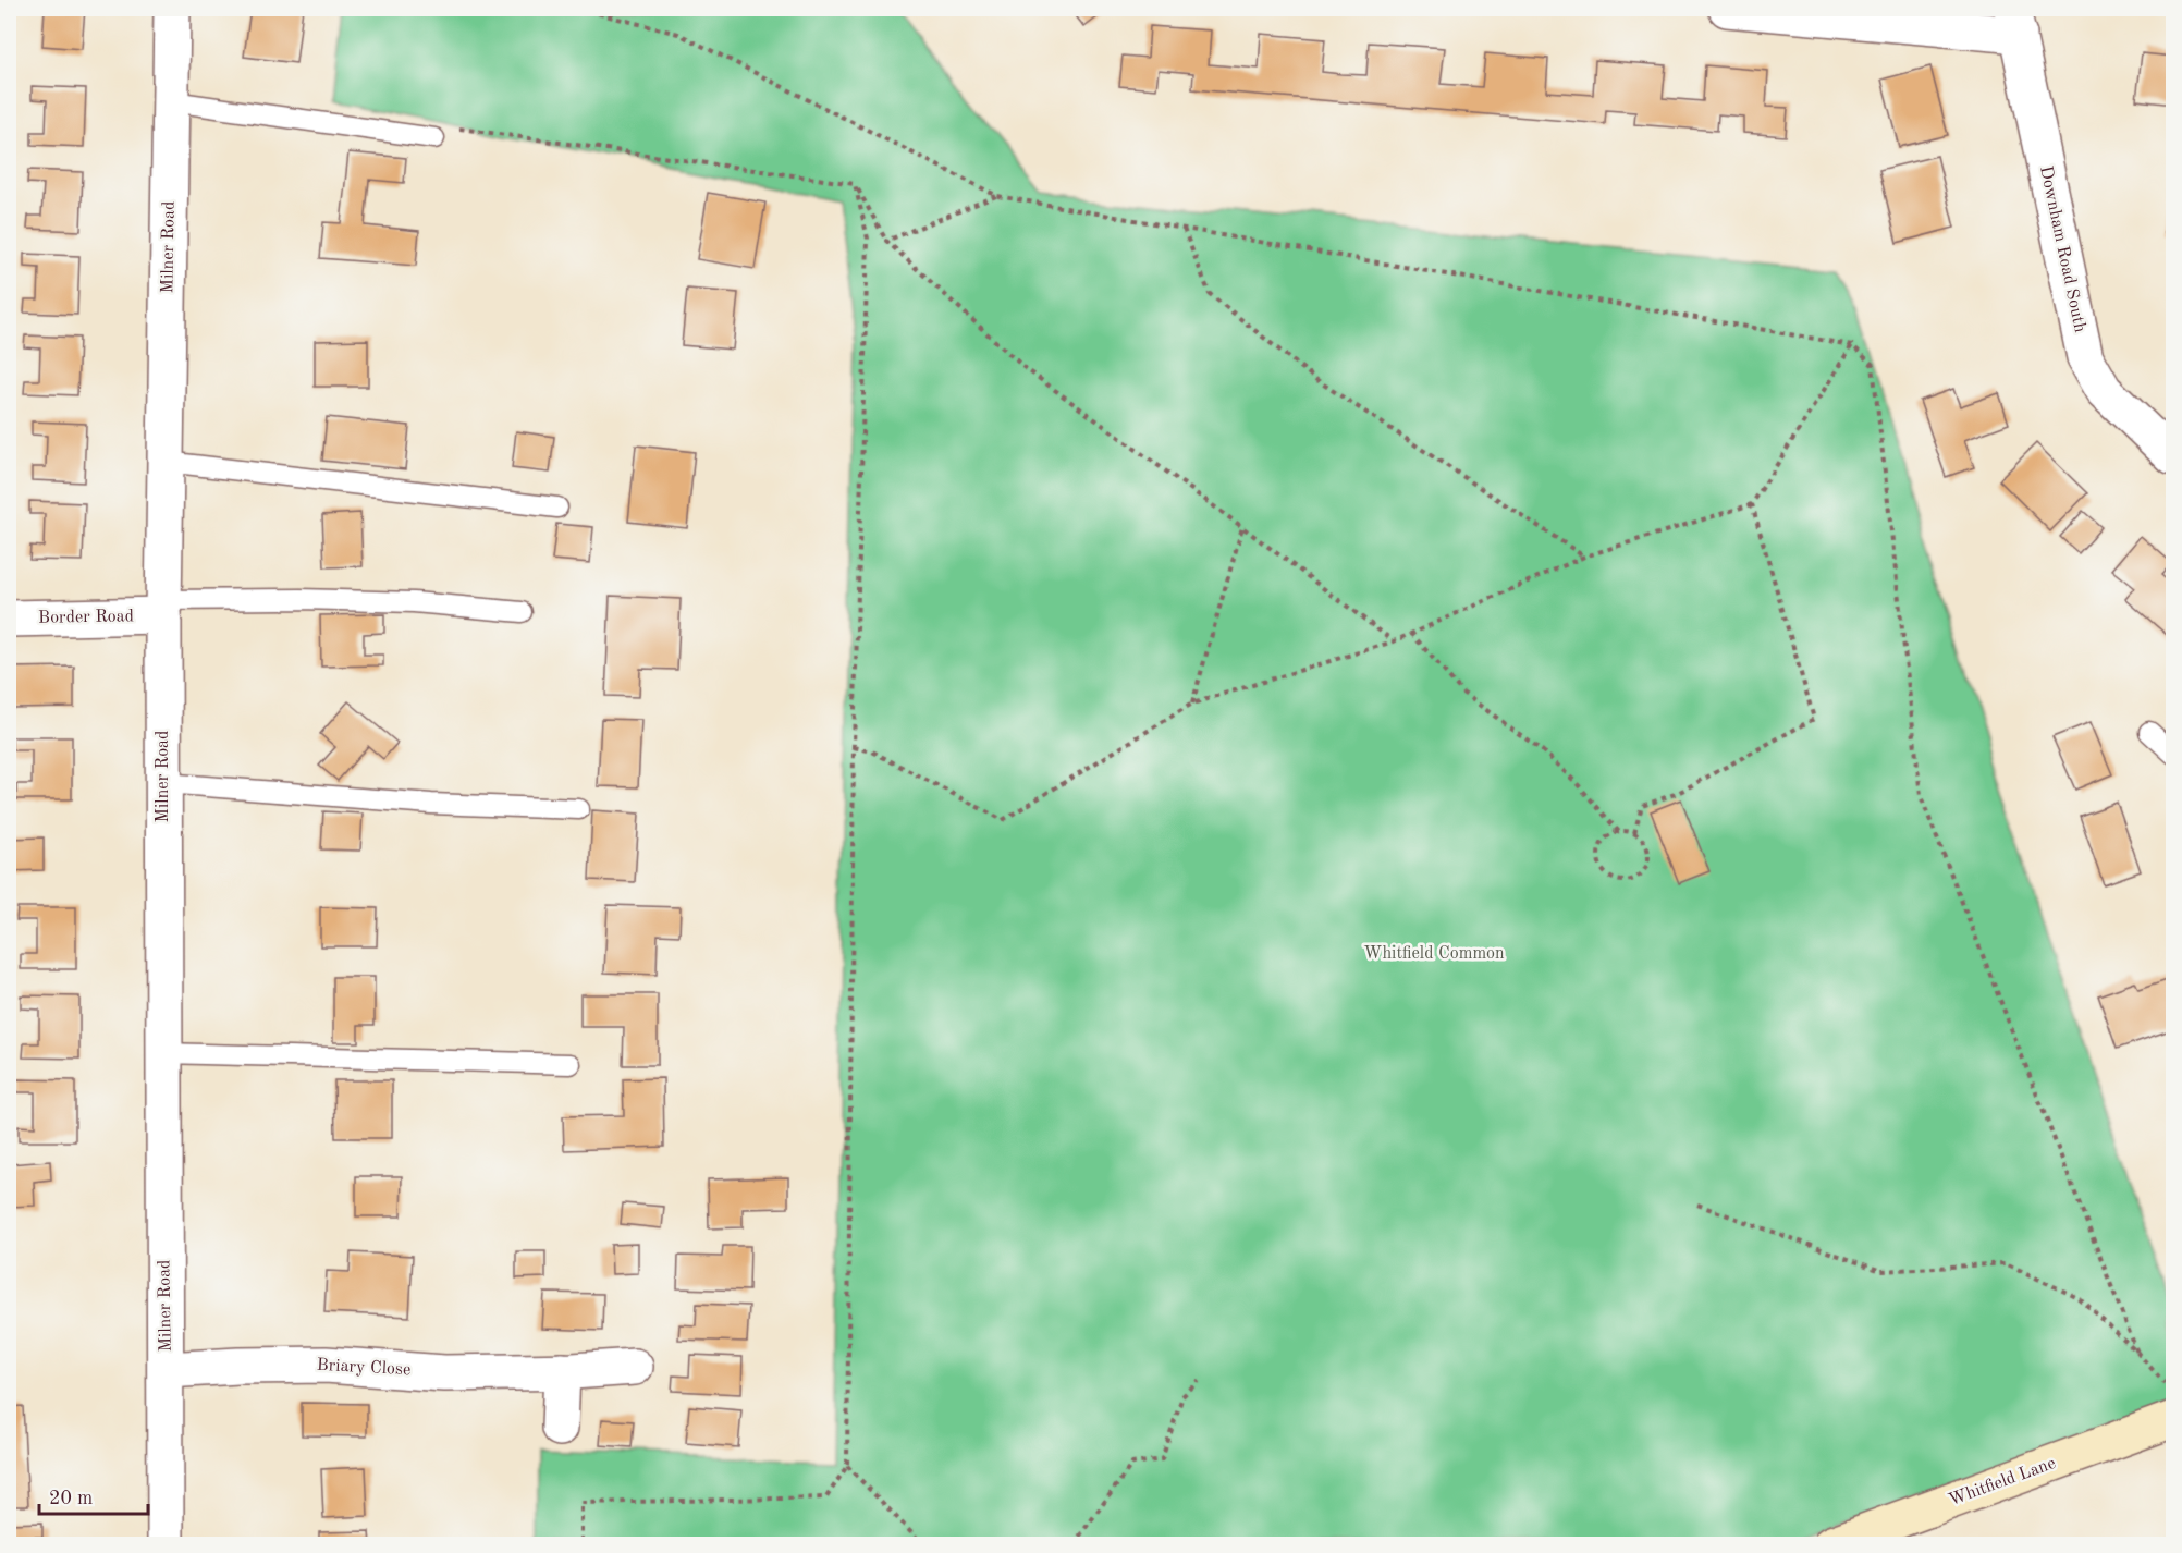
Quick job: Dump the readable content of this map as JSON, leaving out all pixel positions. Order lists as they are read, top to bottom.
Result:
{
  "streets": {
    "street": [
      "Milner Road",
      "Downham Road South",
      "Border Road",
      "Briary Close",
      "Whitfield Lane"
    ]
  },
  "crossings": [
    ["Milner Road", "Border Road"],
    ["Milner Road", "Briary Close"]
  ],
  "parks": ["Whitfield Common"],
  "scale_bar": "20 m"
}
